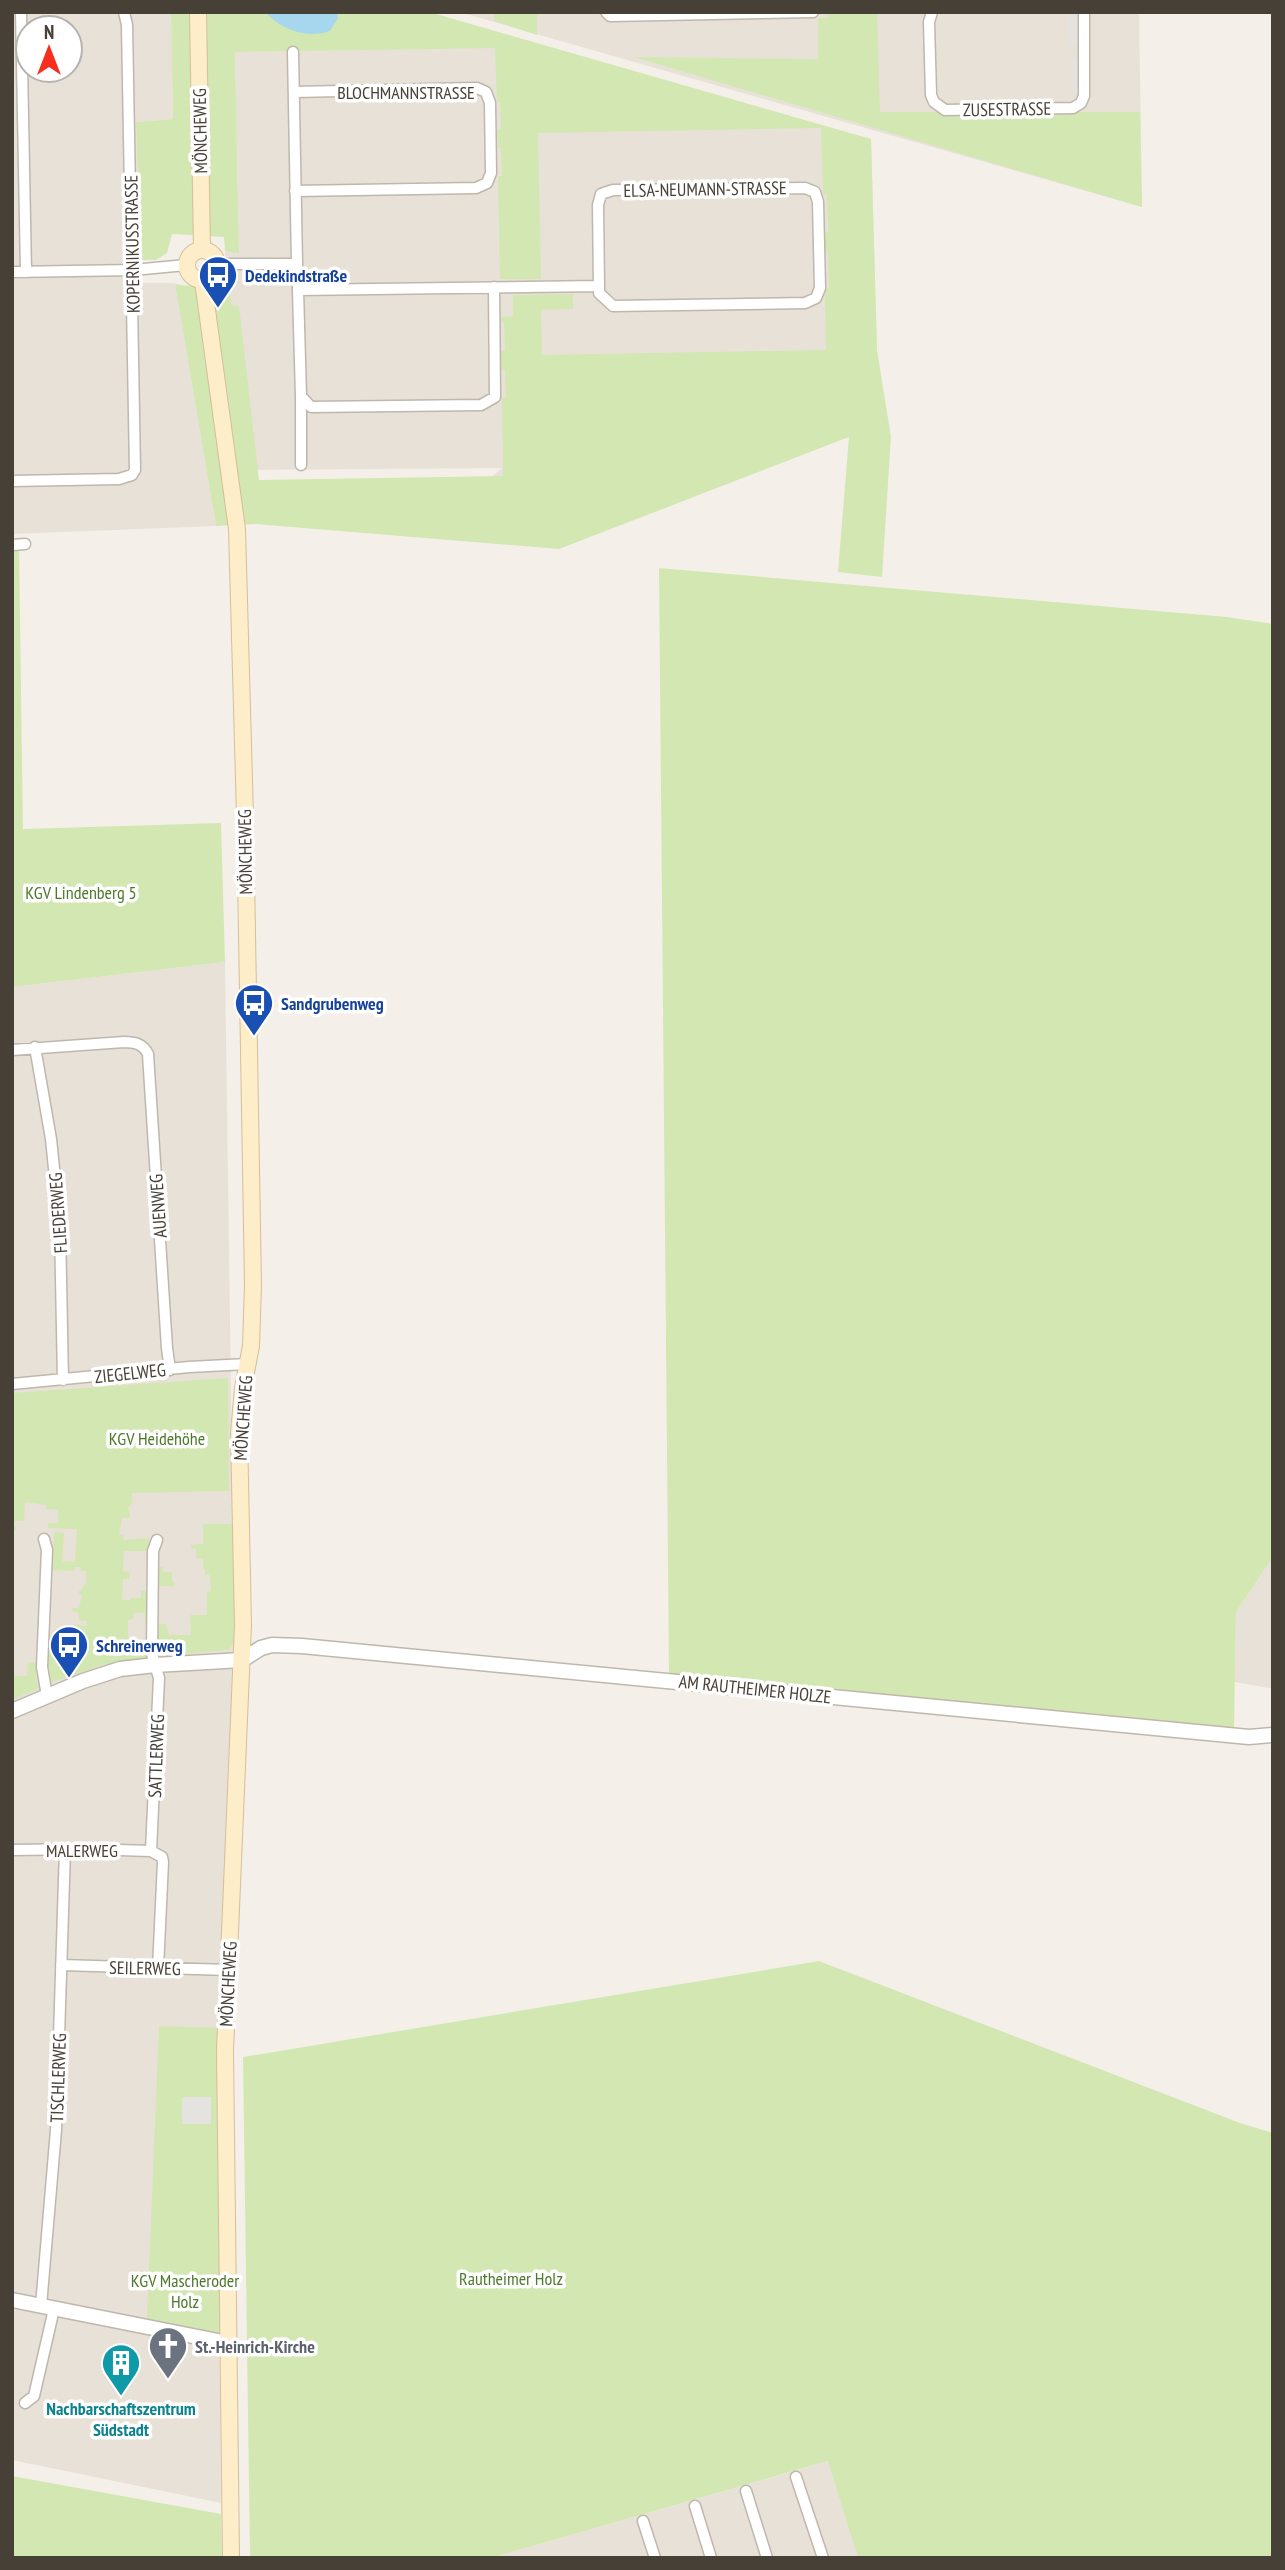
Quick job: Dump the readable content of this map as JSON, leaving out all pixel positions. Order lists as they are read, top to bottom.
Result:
{
  "streets": {
    "main road": ["MÖNCHEWEG"],
    "street": [
      "BLOCHMANNSTRASSE",
      "ZUSESTRASSE",
      "ELSA-NEUMANN-STRASSE",
      "KOPERNIKUSSTRASSE",
      "AUENWEG",
      "FLIEDERWEG",
      "ZIEGELWEG",
      "AM RAUTHEIMER HOLZE",
      "SATTLERWEG",
      "MALERWEG",
      "SEILERWEG",
      "TISCHLERWEG"
    ]
  },
  "crossings": [
    ["MÖNCHEWEG", "ZIEGELWEG"],
    ["MÖNCHEWEG", "AM RAUTHEIMER HOLZE"],
    ["MÖNCHEWEG", "SEILERWEG"],
    ["AUENWEG", "FLIEDERWEG"],
    ["AUENWEG", "ZIEGELWEG"],
    ["FLIEDERWEG", "ZIEGELWEG"],
    ["SATTLERWEG", "MALERWEG"],
    ["SATTLERWEG", "SEILERWEG"],
    ["MALERWEG", "TISCHLERWEG"],
    ["SEILERWEG", "TISCHLERWEG"]
  ],
  "parks": [
    "KGV Lindenberg 5",
    "KGV Heidehöhe",
    "Rautheimer Holz",
    "KGV Mascheroder Holz"
  ],
  "places": {
    "bus stop": ["Dedekindstraße", "Sandgrubenweg", "Schreinerweg"],
    "church": ["St.-Heinrich-Kirche"],
    "building": ["Nachbarschaftszentrum Südstadt"]
  },
  "north": "top"
}
